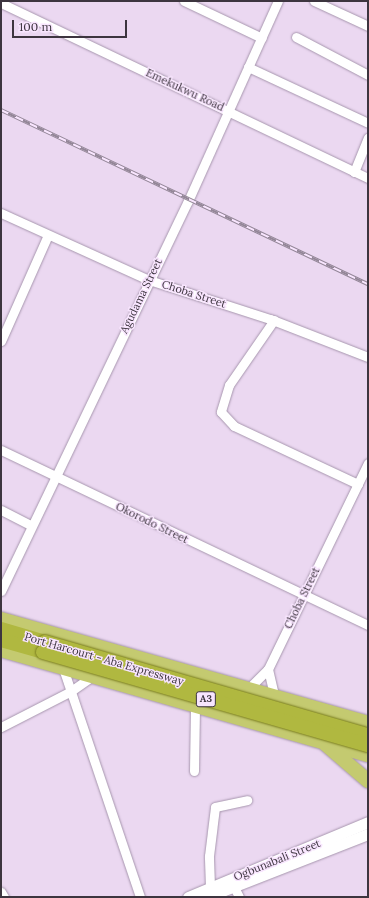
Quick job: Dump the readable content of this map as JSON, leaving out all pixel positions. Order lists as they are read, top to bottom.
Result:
{
  "streets": {
    "highway": ["Port Harcourt - Aba Expressway", "A3"],
    "street": [
      "Emekukwu Road",
      "Choba Street",
      "Agudama Street",
      "Okorodo Street",
      "Ogbunabali Street"
    ]
  },
  "crossings": [
    ["Emekukwu Road", "Agudama Street"],
    ["Choba Street", "Agudama Street"],
    ["Choba Street", "Okorodo Street"],
    ["Agudama Street", "Okorodo Street"]
  ],
  "scale_bar": "100 m"
}
